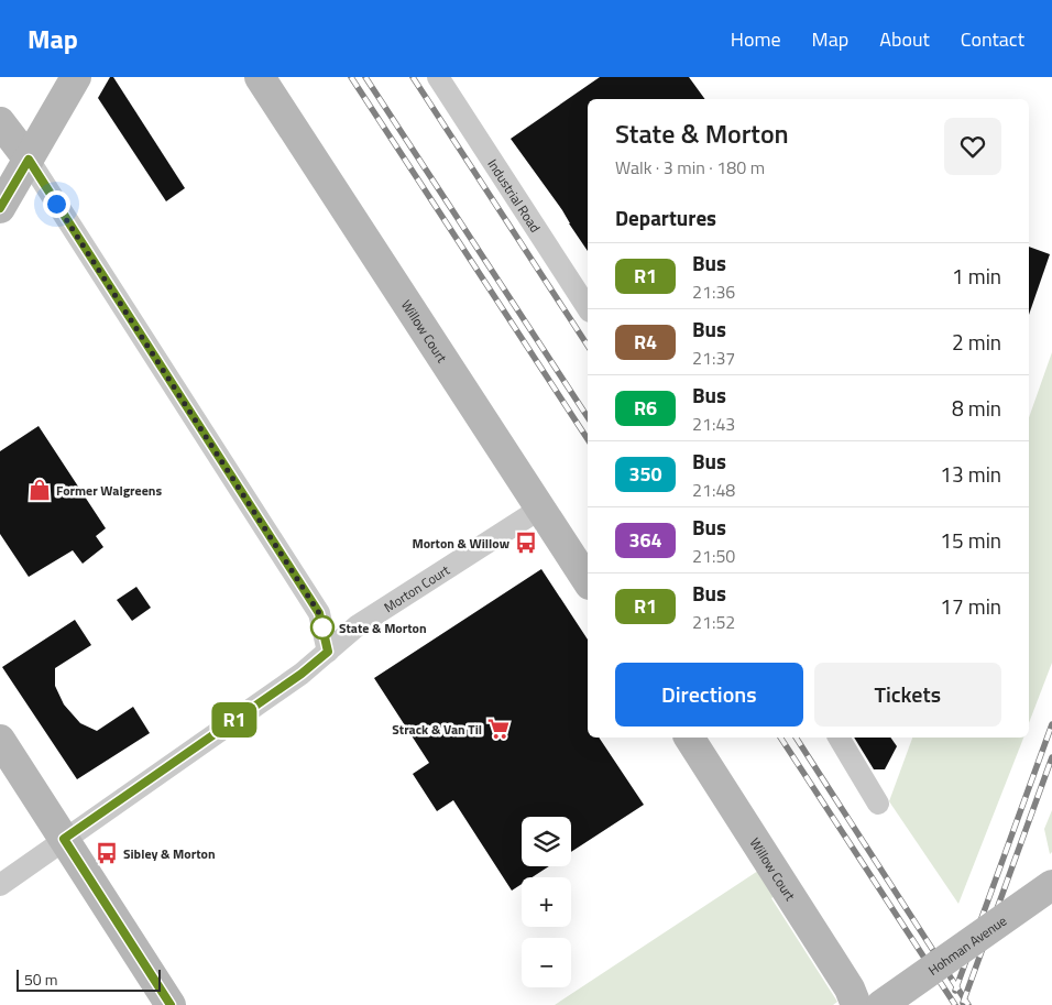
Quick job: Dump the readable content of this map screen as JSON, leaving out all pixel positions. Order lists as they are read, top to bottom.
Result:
{
  "streets": {
    "street": [
      "Industrial Road",
      "Willow Court",
      "Morton Court",
      "Hohman Avenue"
    ]
  },
  "crossings": [
    ["Willow Court", "Morton Court"]
  ],
  "places": {
    "shop": ["Former Walgreens"],
    "bus stop": ["Morton & Willow", "Sibley & Morton"],
    "other": ["State & Morton"],
    "supermarket": ["Strack & Van Til"]
  },
  "lines": ["bus line R1"],
  "scale_bar": "50 m",
  "page": {
    "header": "Map",
    "nav": [
      "Home",
      "Map",
      "About",
      "Contact"
    ],
    "on_map": "R1",
    "heading": [
      ["State & Morton", "Walk · 3 min · 180 m"],
      "Departures"
    ],
    "list": [
      {
        "mark": "R1",
        "name": "Bus",
        "note": "21:36",
        "value": "1 min"
      },
      {
        "mark": "R4",
        "name": "Bus",
        "note": "21:37",
        "value": "2 min"
      },
      {
        "mark": "R6",
        "name": "Bus",
        "note": "21:43",
        "value": "8 min"
      },
      {
        "mark": "350",
        "name": "Bus",
        "note": "21:48",
        "value": "13 min"
      },
      {
        "mark": "364",
        "name": "Bus",
        "note": "21:50",
        "value": "15 min"
      },
      {
        "mark": "R1",
        "name": "Bus",
        "note": "21:52",
        "value": "17 min"
      }
    ],
    "buttons": ["Directions", "Tickets"],
    "map_buttons": ["+", "−"],
    "scale": "50 m"
  }
}
